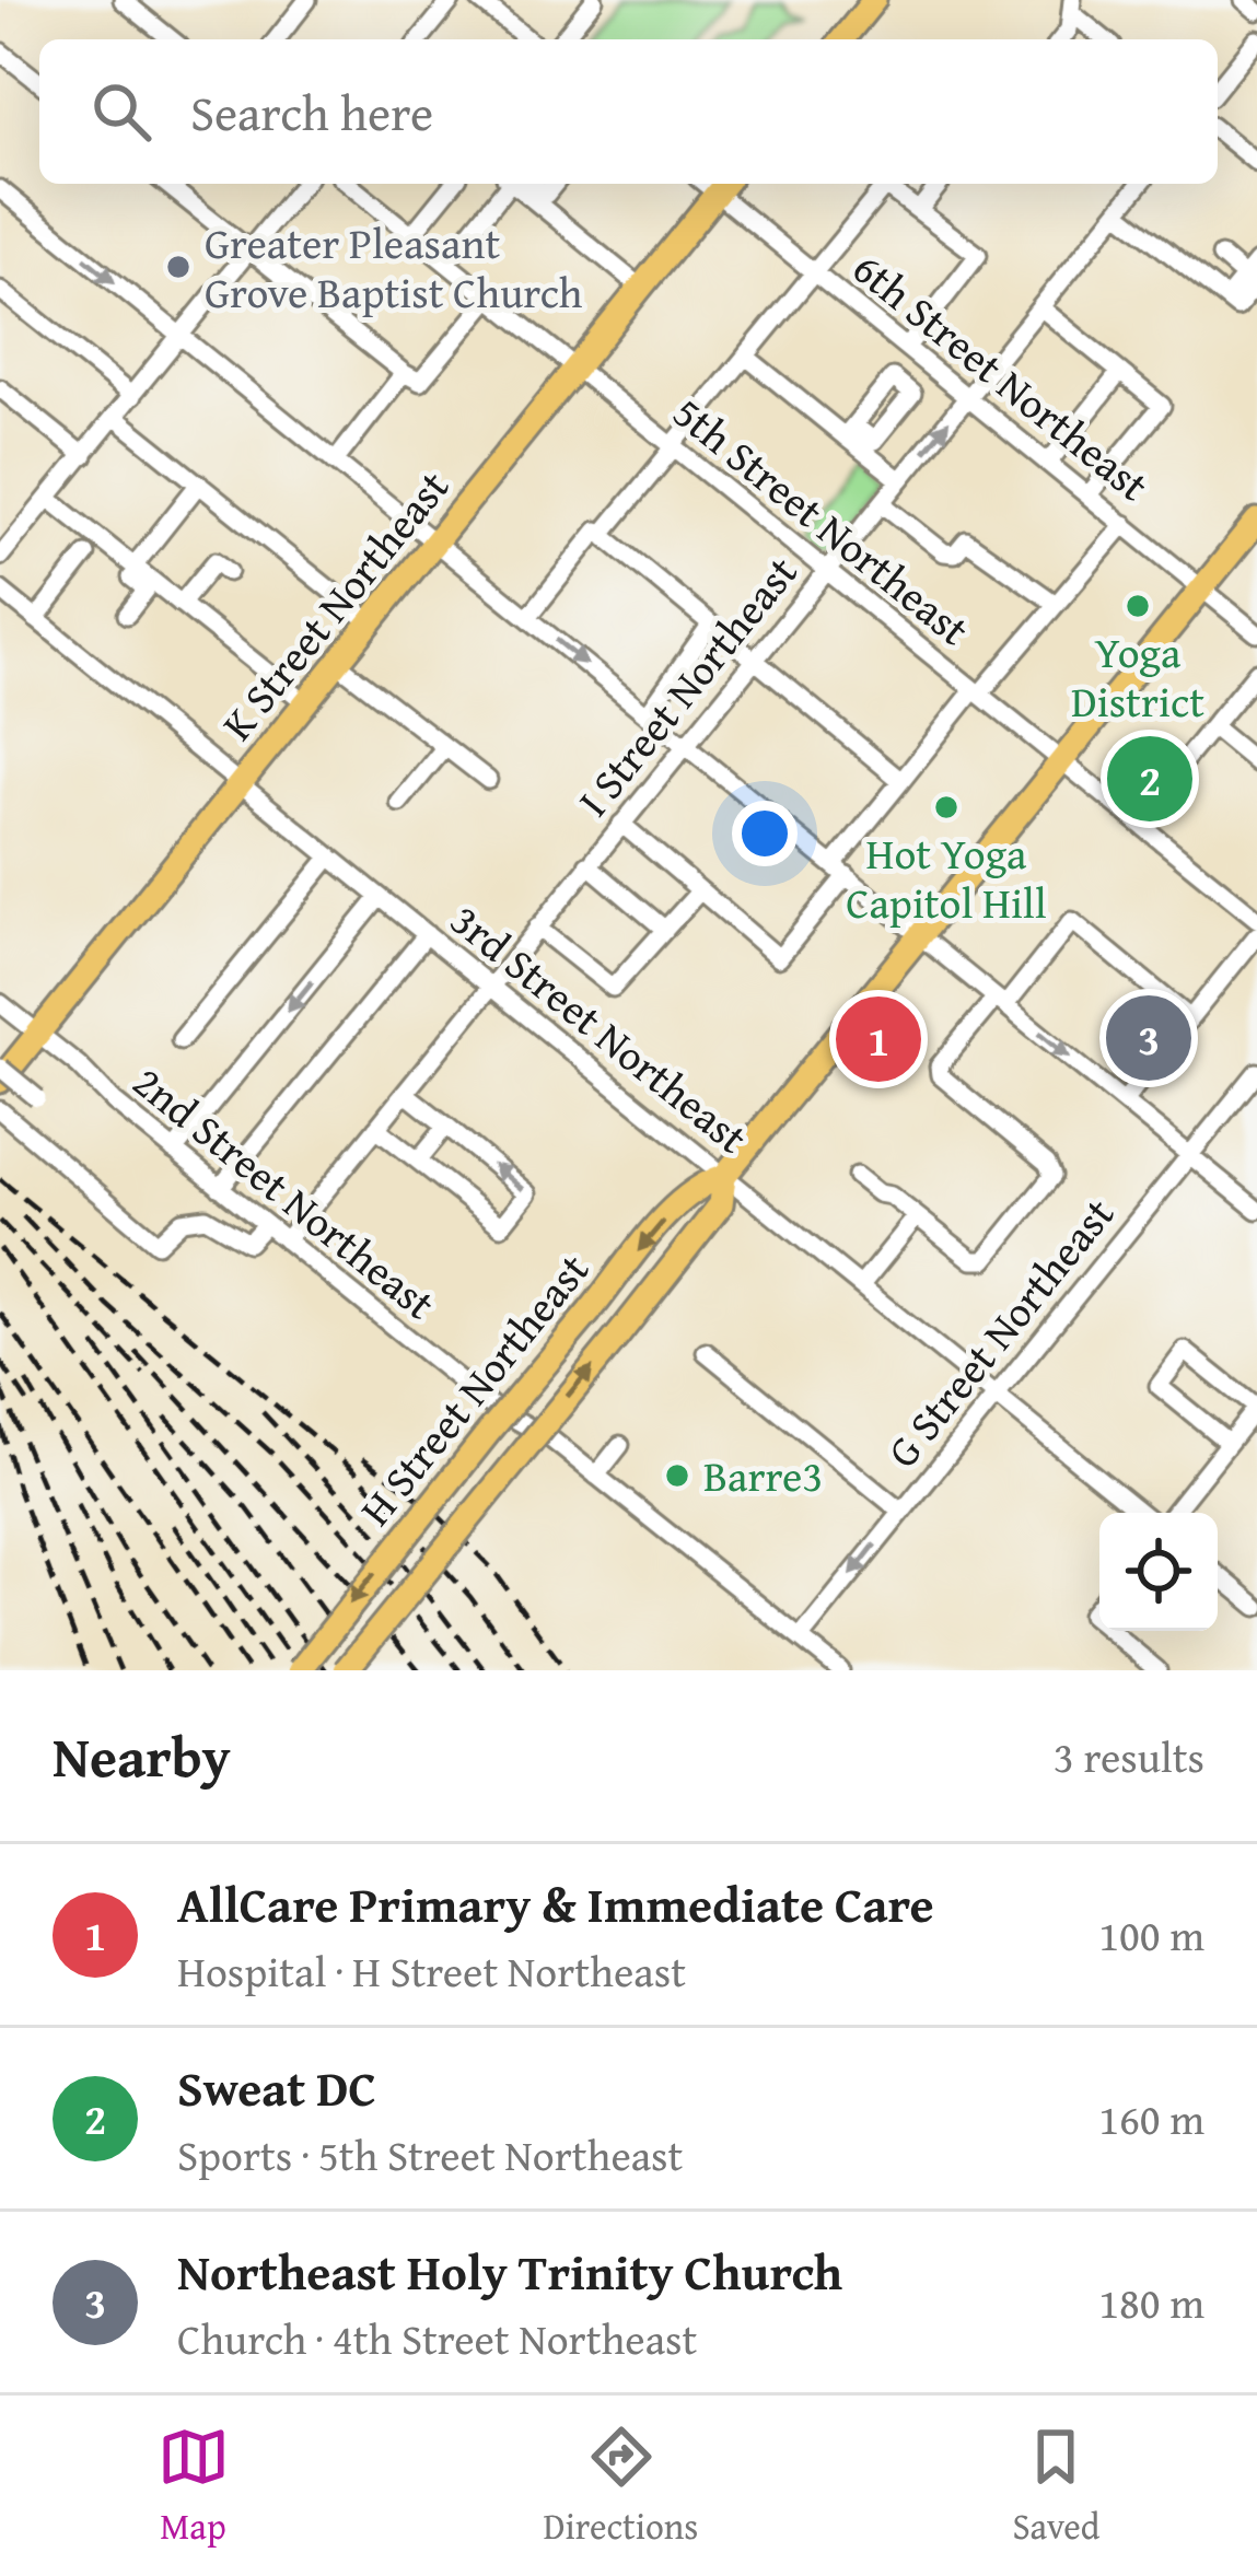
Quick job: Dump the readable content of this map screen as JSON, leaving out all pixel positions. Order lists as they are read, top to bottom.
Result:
{
  "streets": {
    "main road": ["K Street Northeast", "H Street Northeast"],
    "street": [
      "6th Street Northeast",
      "5th Street Northeast",
      "I Street Northeast",
      "3rd Street Northeast",
      "2nd Street Northeast",
      "G Street Northeast"
    ]
  },
  "crossings": [
    ["6th Street Northeast", "K Street Northeast"],
    ["6th Street Northeast", "I Street Northeast"],
    ["6th Street Northeast", "H Street Northeast"],
    ["5th Street Northeast", "K Street Northeast"],
    ["5th Street Northeast", "I Street Northeast"],
    ["5th Street Northeast", "H Street Northeast"],
    ["K Street Northeast", "3rd Street Northeast"],
    ["K Street Northeast", "2nd Street Northeast"],
    ["I Street Northeast", "3rd Street Northeast"],
    ["I Street Northeast", "2nd Street Northeast"],
    ["3rd Street Northeast", "G Street Northeast"],
    ["3rd Street Northeast", "H Street Northeast"],
    ["2nd Street Northeast", "G Street Northeast"]
  ],
  "places": [
    "Greater Pleasant Grove Baptist Church",
    "Yoga District",
    "Hot Yoga Capitol Hill",
    "Barre3"
  ],
  "page": {
    "search": "Search here",
    "pins": ["2", "3", "1"],
    "heading": ["Nearby", "3 results"],
    "list": [
      {
        "mark": "1",
        "name": "AllCare Primary & Immediate Care",
        "note": "Hospital · H Street Northeast",
        "value": "100 m"
      },
      {
        "mark": "2",
        "name": "Sweat DC",
        "note": "Sports · 5th Street Northeast",
        "value": "160 m"
      },
      {
        "mark": "3",
        "name": "Northeast Holy Trinity Church",
        "note": "Church · 4th Street Northeast",
        "value": "180 m"
      }
    ],
    "nav": ["Map", "Directions", "Saved"]
  }
}
